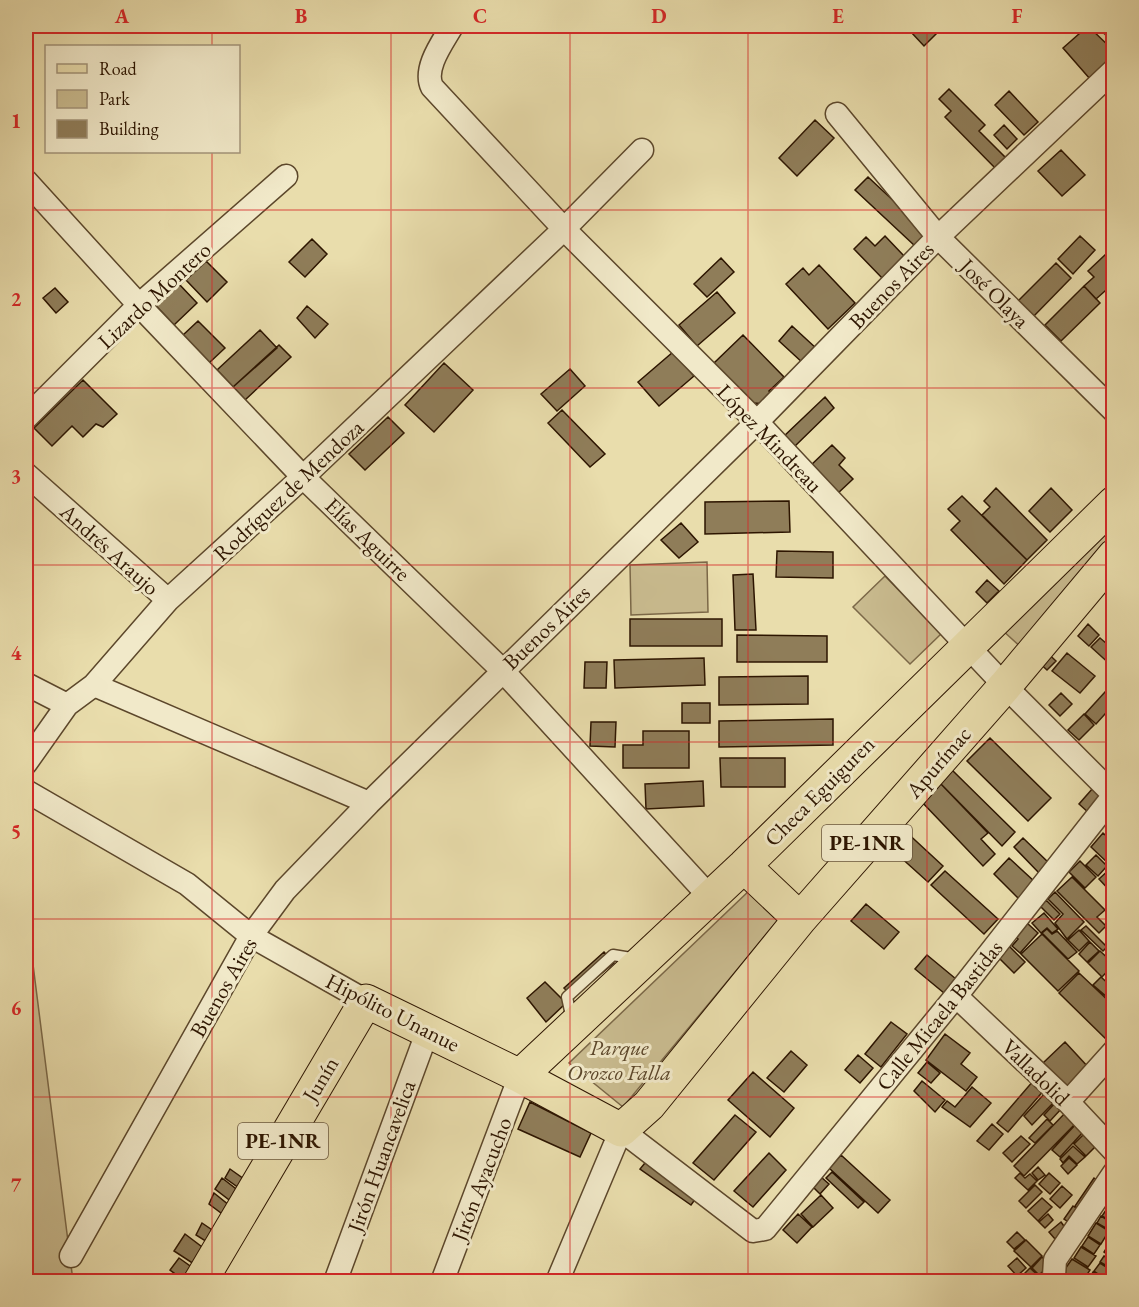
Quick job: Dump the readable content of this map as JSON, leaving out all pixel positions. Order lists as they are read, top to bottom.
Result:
{
  "streets": {
    "main road": [
      "Apurímac",
      "Checa Eguiguren",
      "PE-1NR",
      "Hipólito Unanue",
      "Junín"
    ],
    "street": [
      "Buenos Aires",
      "José Olaya",
      "Lizardo Montero",
      "López Mindreau",
      "Rodríguez de Mendoza",
      "Elías Aguirre",
      "Andrés Araujo",
      "Calle Micaela Bastidas",
      "Valladolid",
      "Jirón Huancavelica",
      "Jirón Ayacucho"
    ]
  },
  "crossings": [
    ["Buenos Aires", "José Olaya"],
    ["Buenos Aires", "López Mindreau"],
    ["Buenos Aires", "Elías Aguirre"],
    ["Buenos Aires", "Hipólito Unanue"],
    ["Lizardo Montero", "Elías Aguirre"],
    ["López Mindreau", "Rodríguez de Mendoza"],
    ["López Mindreau", "Apurímac"],
    ["López Mindreau", "Checa Eguiguren"],
    ["López Mindreau", "Calle Micaela Bastidas"],
    ["Rodríguez de Mendoza", "Elías Aguirre"],
    ["Rodríguez de Mendoza", "Andrés Araujo"],
    ["Elías Aguirre", "Checa Eguiguren"],
    ["Apurímac", "Hipólito Unanue"],
    ["Checa Eguiguren", "Hipólito Unanue"],
    ["Checa Eguiguren", "Jirón Ayacucho"],
    ["Hipólito Unanue", "Calle Micaela Bastidas"],
    ["Hipólito Unanue", "Junín"],
    ["Hipólito Unanue", "Jirón Huancavelica"],
    ["Hipólito Unanue", "Jirón Ayacucho"],
    ["Calle Micaela Bastidas", "Valladolid"]
  ],
  "parks": ["Parque Orozco Falla"],
  "legend": ["Road", "Park", "Building"],
  "grid": {
    "columns": [
      "A",
      "B",
      "C",
      "D",
      "E",
      "F"
    ],
    "rows": [
      "1",
      "2",
      "3",
      "4",
      "5",
      "6",
      "7"
    ]
  }
}
